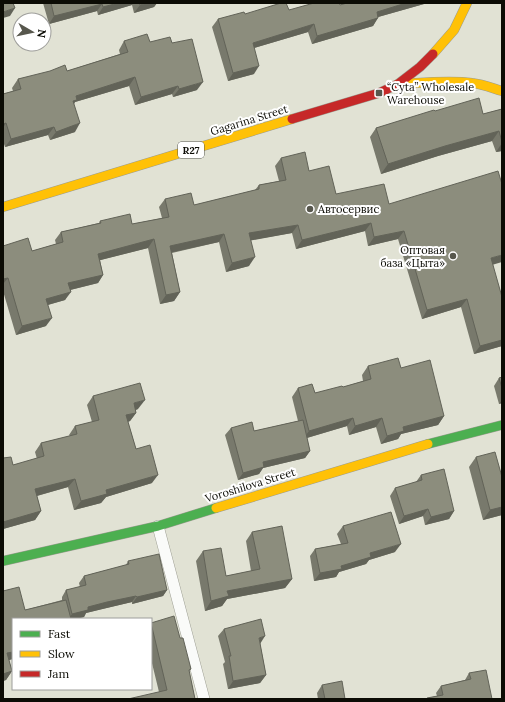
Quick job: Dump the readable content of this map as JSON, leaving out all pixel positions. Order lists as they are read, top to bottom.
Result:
{
  "streets": {
    "street": ["Gagarina Street", "R27", "Voroshilova Street"]
  },
  "places": {
    "transit": ["“Cyta” Wholesale Warehouse"],
    "other": ["Автосервис", "Оптовая база «Цыта»"]
  },
  "legend": ["Fast", "Slow", "Jam"],
  "north": "right"
}
